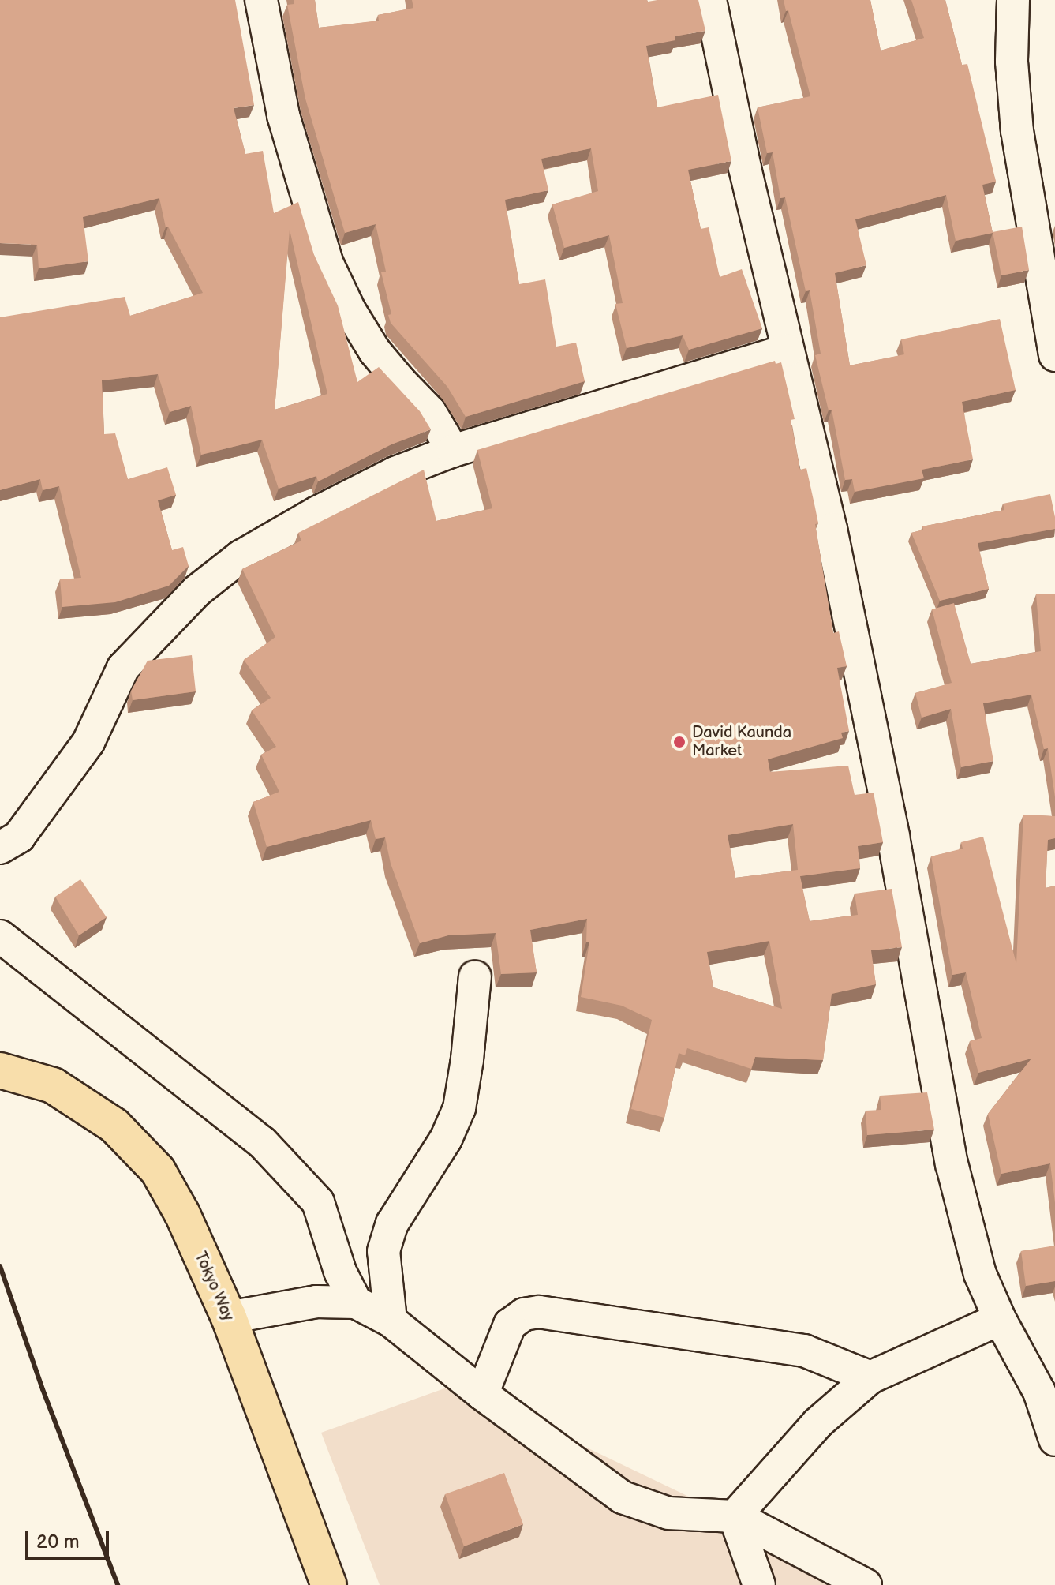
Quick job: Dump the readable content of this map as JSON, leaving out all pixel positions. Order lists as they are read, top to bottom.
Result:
{
  "streets": {
    "main road": ["Tokyo Way"]
  },
  "places": ["David Kaunda Market"],
  "scale_bar": "20 m"
}
